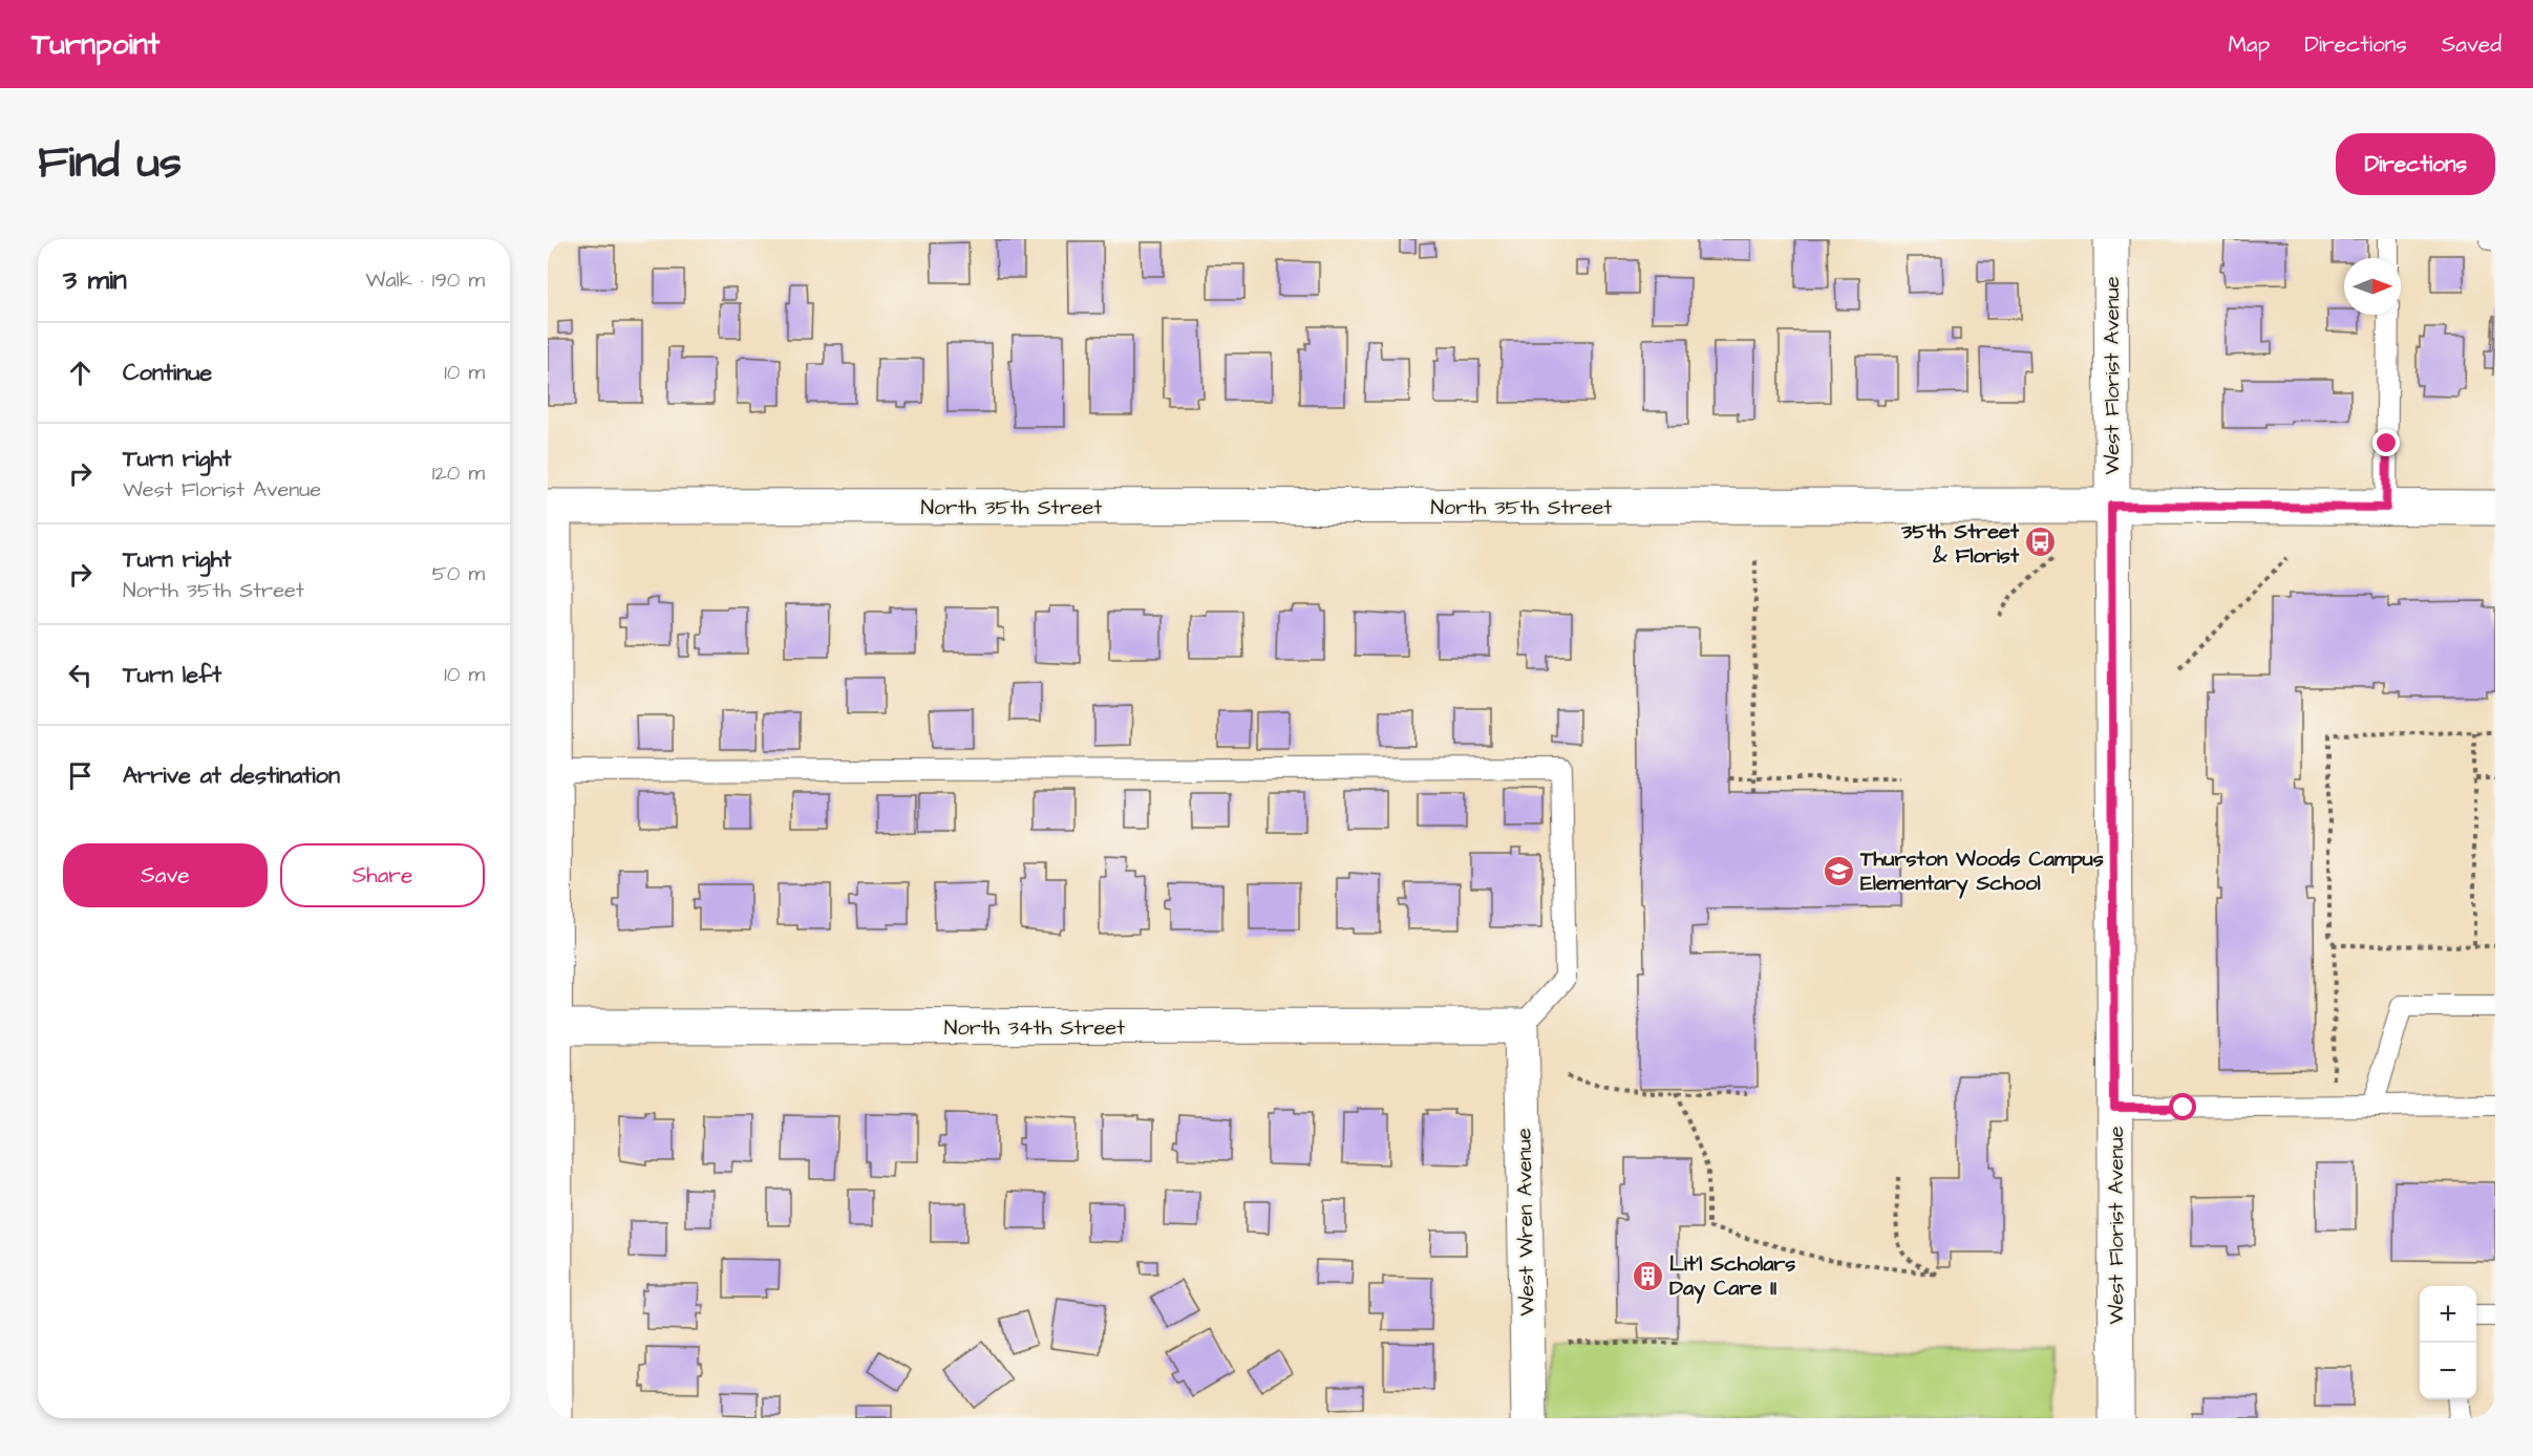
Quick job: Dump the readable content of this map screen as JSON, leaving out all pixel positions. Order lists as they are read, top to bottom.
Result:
{
  "streets": {
    "street": [
      "West Florist Avenue",
      "North 35th Street",
      "North 34th Street",
      "West Wren Avenue"
    ]
  },
  "crossings": [
    ["West Florist Avenue", "North 35th Street"],
    ["North 34th Street", "West Wren Avenue"]
  ],
  "places": {
    "bus stop": ["35th Street & Florist"],
    "school or university": ["Thurston Woods Campus Elementary School"],
    "building": ["Lit'l Scholars Day Care II"]
  },
  "north": "right",
  "page": {
    "header": "Turnpoint",
    "nav": ["Map", "Directions", "Saved"],
    "title": "Find us",
    "buttons": [
      "Directions",
      ["Save", "Share"]
    ],
    "heading": ["3 min", "Walk · 190 m"],
    "list": [
      ["Continue", "10 m"],
      ["Turn right", "West Florist Avenue", "120 m"],
      ["Turn right", "North 35th Street", "50 m"],
      ["Turn left", "10 m"],
      "Arrive at destination"
    ],
    "map_buttons": ["+", "−"]
  }
}
